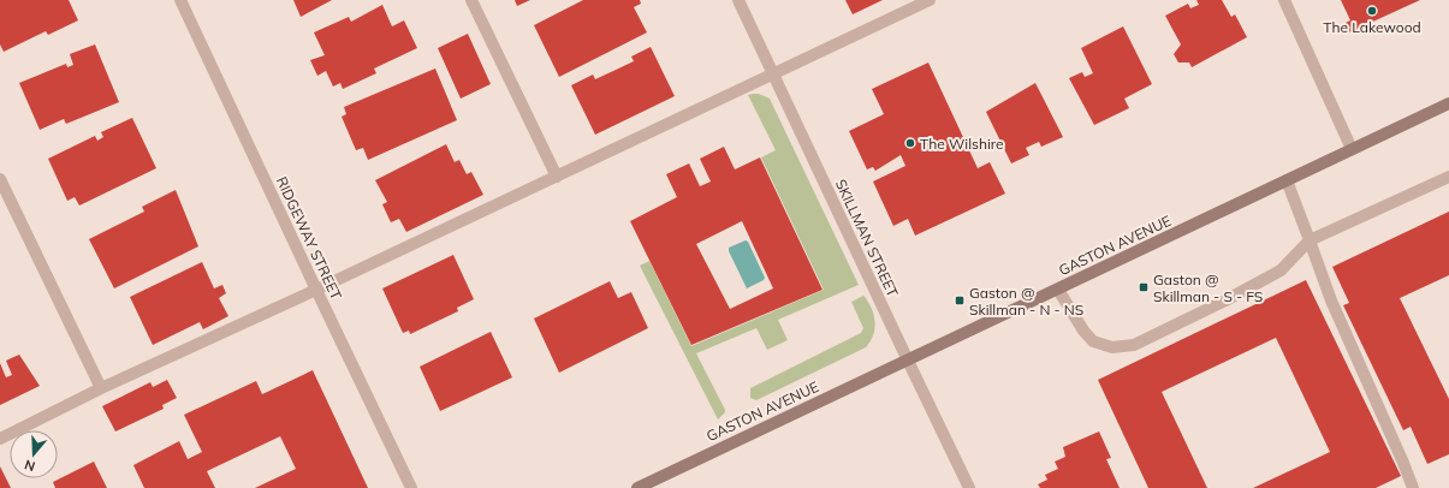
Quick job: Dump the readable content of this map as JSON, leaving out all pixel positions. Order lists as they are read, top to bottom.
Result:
{
  "streets": {
    "main road": ["GASTON AVENUE"],
    "street": ["RIDGEWAY STREET", "SKILLMAN STREET"]
  },
  "crossings": [
    ["SKILLMAN STREET", "GASTON AVENUE"]
  ],
  "places": {
    "other": ["The Lakewood", "The Wilshire"],
    "transit": ["Gaston @ Skillman - S - FS", "Gaston @ Skillman - N - NS"]
  },
  "north": "bottom"
}
